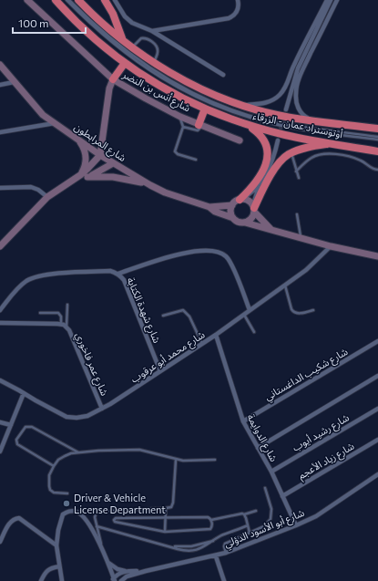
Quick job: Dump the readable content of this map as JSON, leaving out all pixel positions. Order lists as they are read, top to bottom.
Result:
{
  "streets": {
    "highway": ["أوتوستراد عمان - الزرقاء"],
    "street": [
      "شارع أنس بن النضر",
      "شارع المرابطون",
      "شارع شهدة الكتابة",
      "شارع محمد أبو عرقوب",
      "شارع عمر فاخوري",
      "شارع شكيب الداغستاني",
      "شارع رشيد أيوب",
      "شارع الدوايمة",
      "شارع زياد الأعجم",
      "شارع أبو الأسود الدؤلي"
    ]
  },
  "crossings": [
    ["شارع شهدة الكتابة", "شارع محمد أبو عرقوب"],
    ["شارع محمد أبو عرقوب", "شارع عمر فاخوري"],
    ["شارع محمد أبو عرقوب", "شارع الدوايمة"],
    ["شارع شكيب الداغستاني", "شارع الدوايمة"],
    ["شارع رشيد أيوب", "شارع الدوايمة"],
    ["شارع الدوايمة", "شارع زياد الأعجم"],
    ["شارع الدوايمة", "شارع أبو الأسود الدؤلي"]
  ],
  "places": ["Driver & Vehicle License Department"],
  "scale_bar": "100 m"
}
